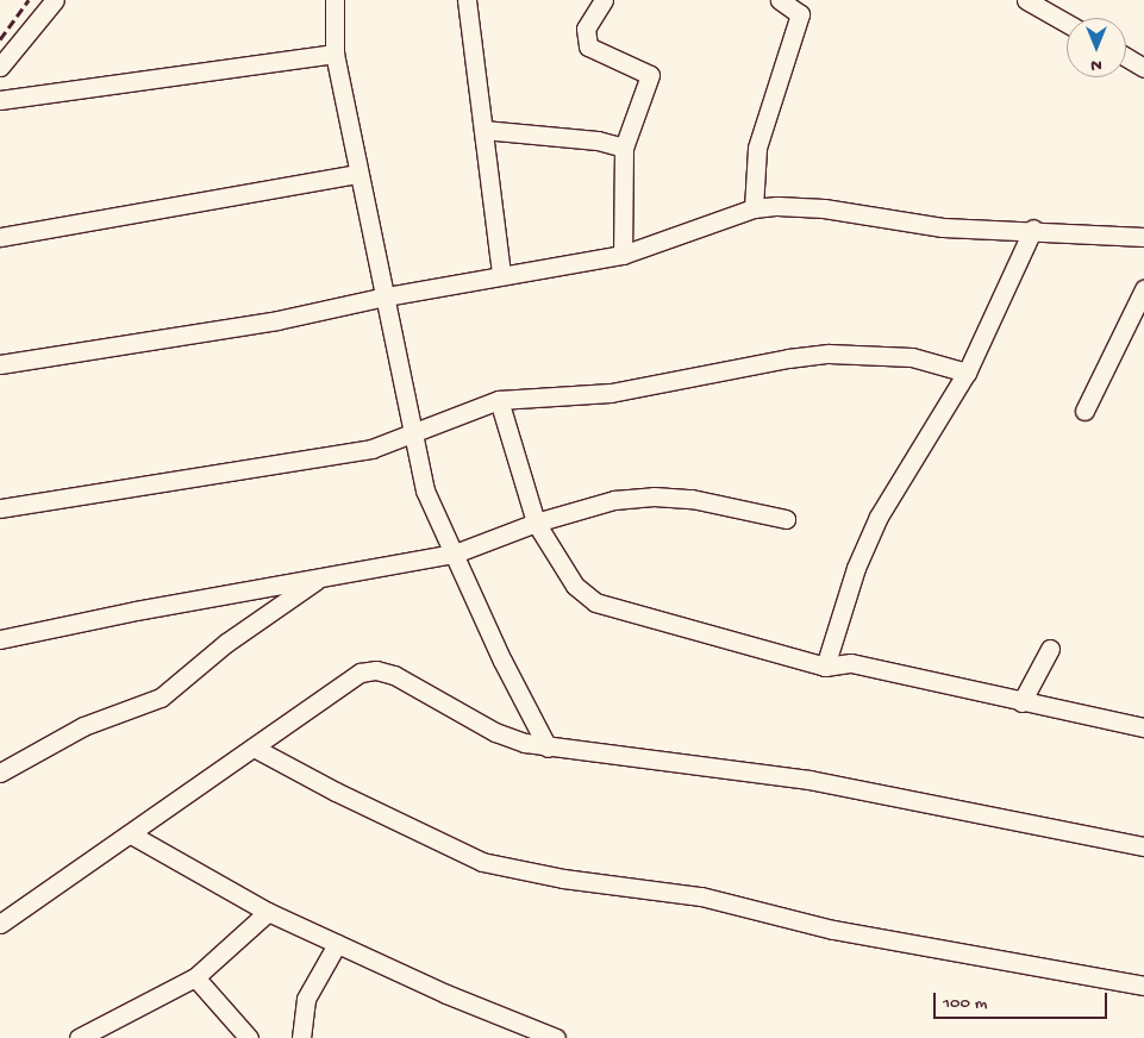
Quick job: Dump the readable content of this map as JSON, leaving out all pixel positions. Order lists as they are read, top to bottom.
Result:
{
  "scale_bar": "100 m",
  "north": "bottom"
}
